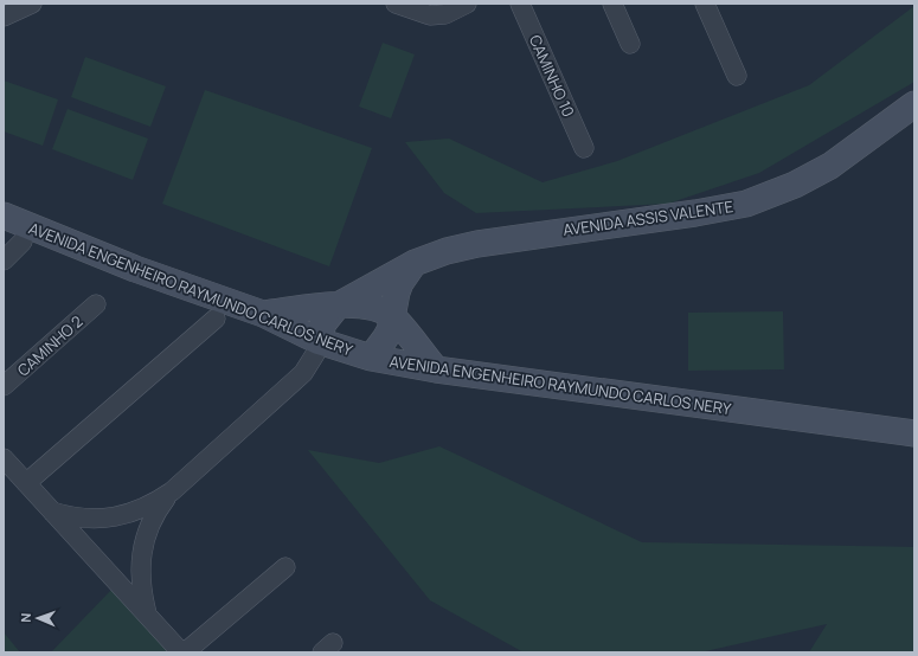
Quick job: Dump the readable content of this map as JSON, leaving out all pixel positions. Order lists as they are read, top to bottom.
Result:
{
  "streets": {
    "main road": ["AVENIDA ASSIS VALENTE", "AVENIDA ENGENHEIRO RAYMUNDO CARLOS NERY"],
    "street": ["CAMINHO 10", "CAMINHO 2"]
  },
  "crossings": [
    ["AVENIDA ASSIS VALENTE", "AVENIDA ENGENHEIRO RAYMUNDO CARLOS NERY"]
  ],
  "north": "left"
}
